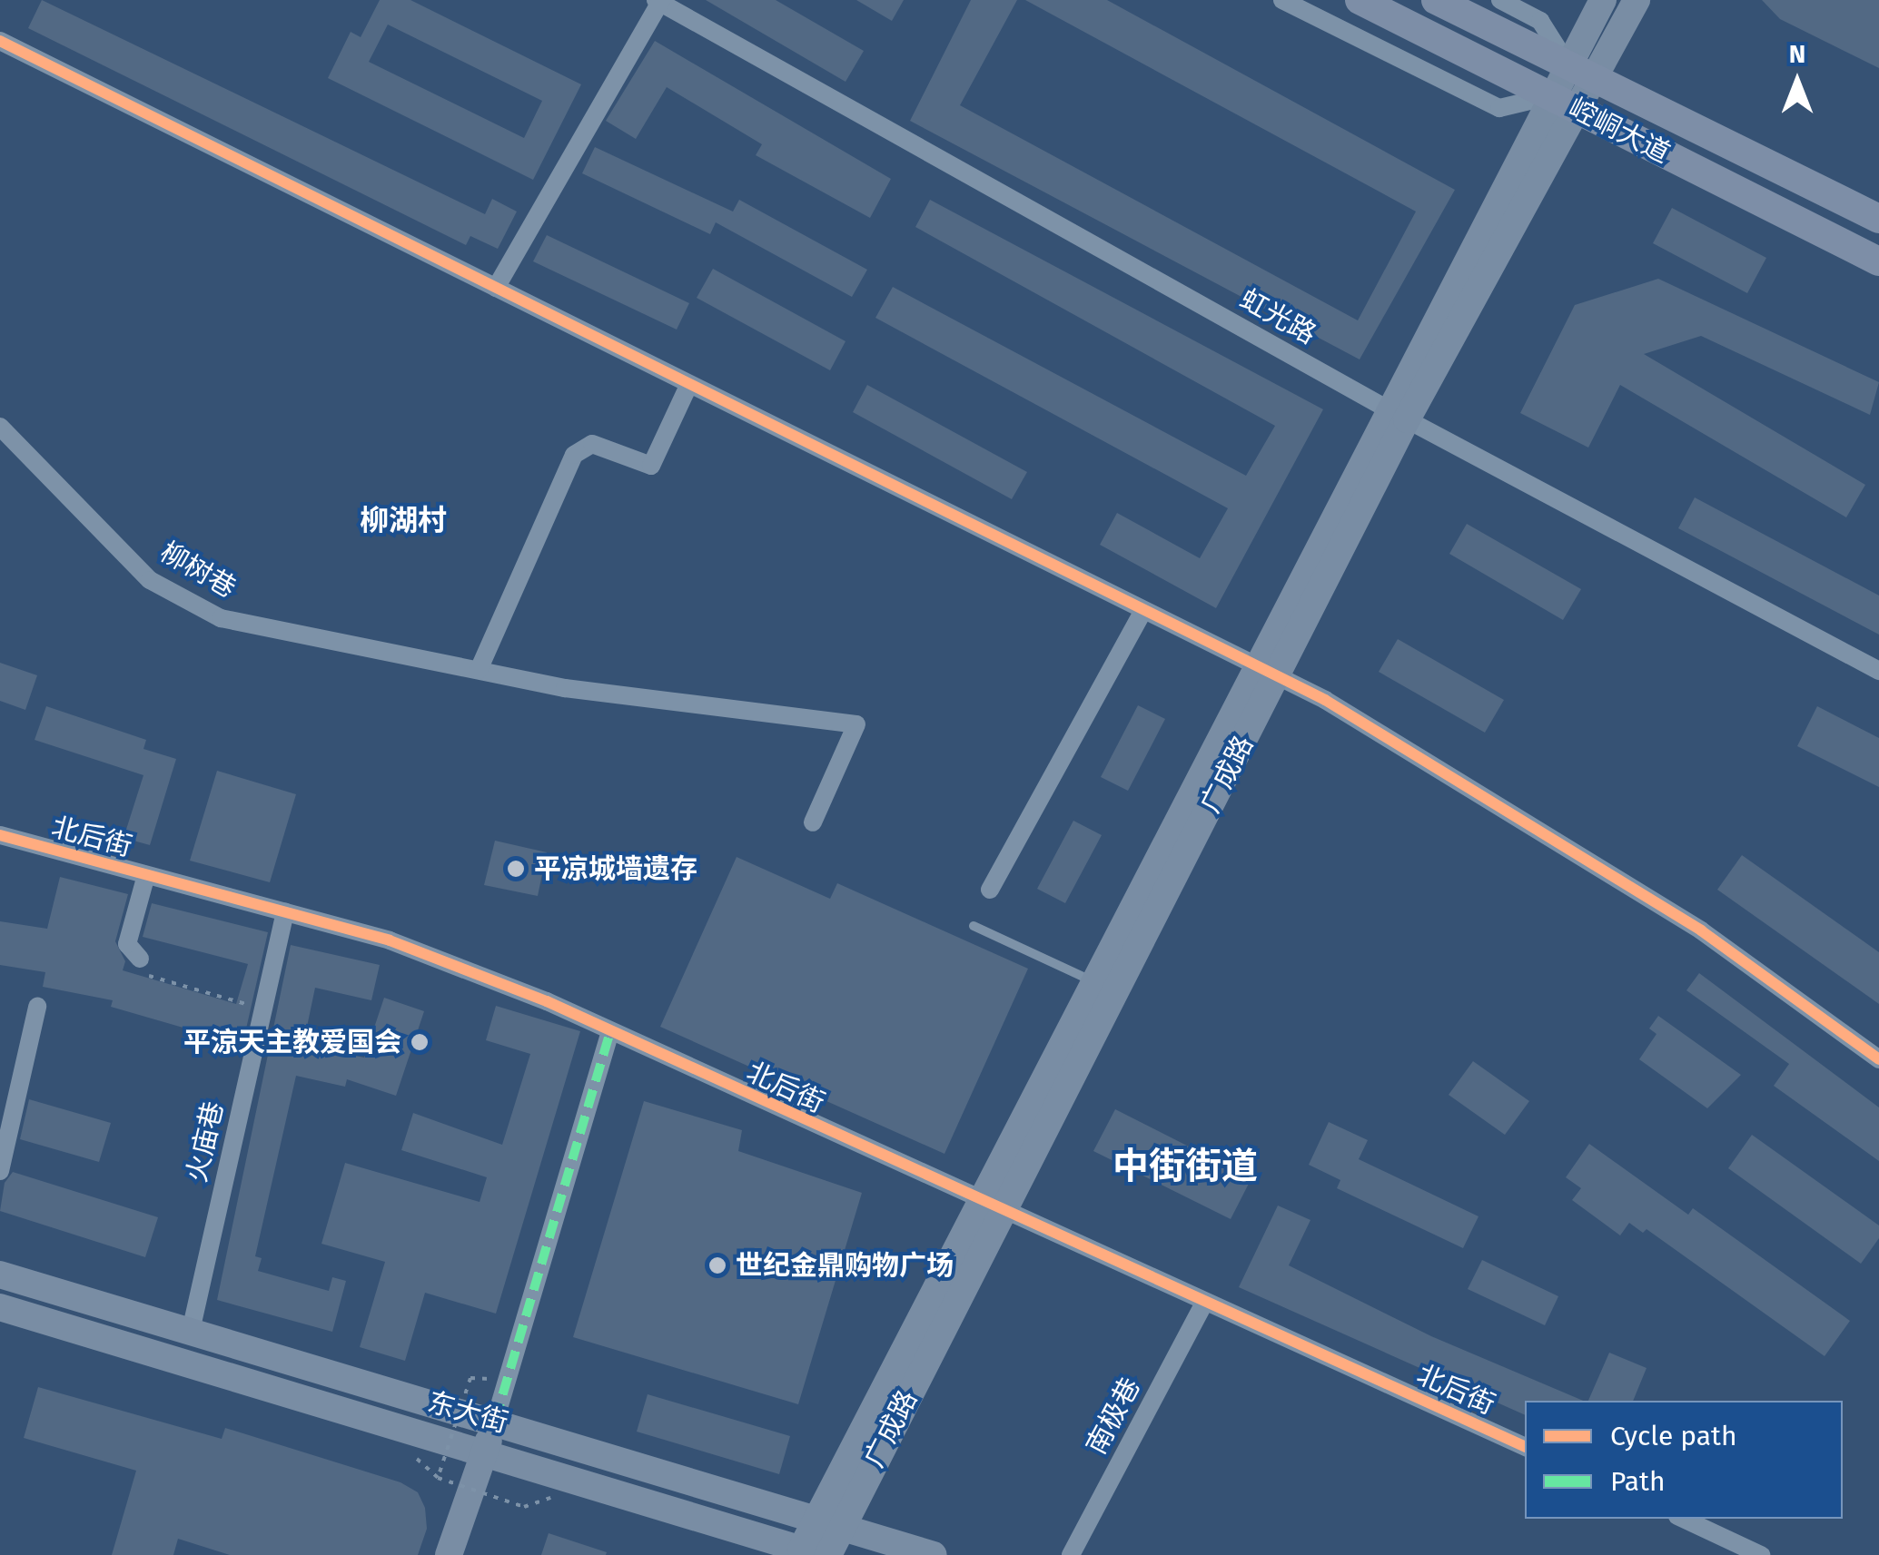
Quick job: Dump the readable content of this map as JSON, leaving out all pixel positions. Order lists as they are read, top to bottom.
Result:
{
  "streets": {
    "main road": ["崆峒大道", "广成路", "东大街"],
    "street": [
      "虹光路",
      "柳树巷",
      "北后街",
      "火庙巷",
      "南极巷"
    ]
  },
  "crossings": [
    ["崆峒大道", "广成路"],
    ["虹光路", "广成路"],
    ["广成路", "北后街"],
    ["广成路", "东大街"],
    ["北后街", "火庙巷"],
    ["北后街", "南极巷"],
    ["火庙巷", "东大街"]
  ],
  "districts": ["柳湖村", "中街街道"],
  "places": ["平凉城墙遗存", "平涼天主教爱国会", "世纪金鼎购物广场"],
  "legend": ["Cycle path", "Path"],
  "north": "top"
}
